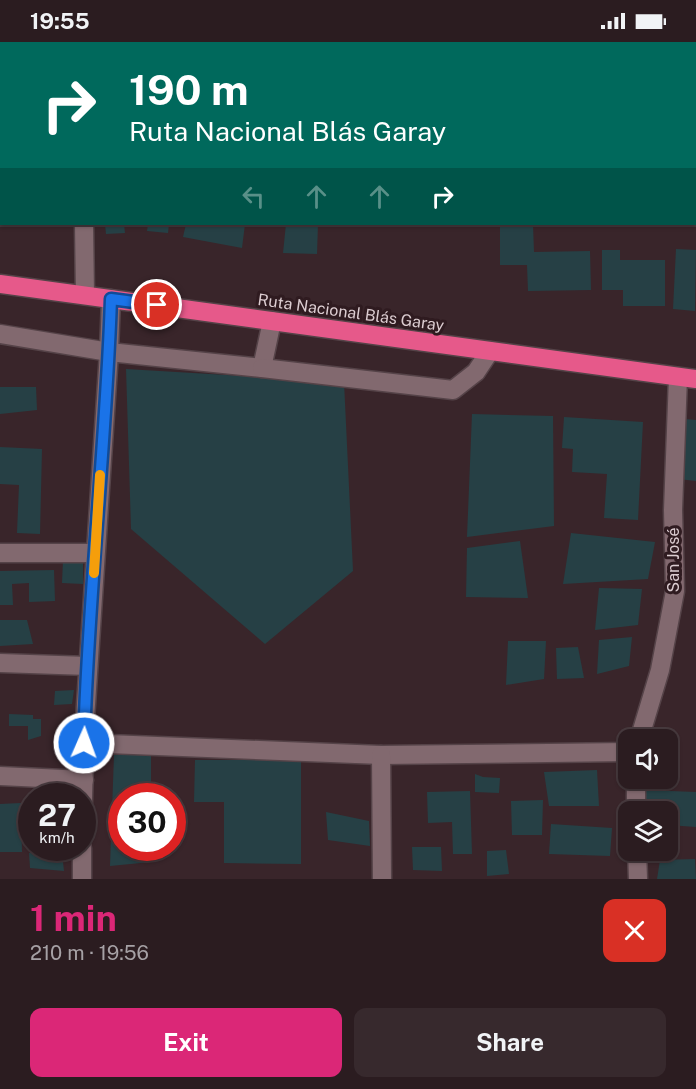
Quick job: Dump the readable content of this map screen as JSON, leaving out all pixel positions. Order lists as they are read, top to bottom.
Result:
{
  "streets": {
    "highway": ["Ruta Nacional Blás Garay"],
    "street": ["San José"]
  },
  "crossings": [
    ["Ruta Nacional Blás Garay", "San José"]
  ],
  "page": {
    "status": "19:55",
    "turn": ["190 m", "Ruta Nacional Blás Garay"],
    "speed": "27 km/h",
    "limit": "30",
    "heading": ["1 min", "210 m · 19:56"],
    "buttons": ["Exit", "Share"]
  }
}
